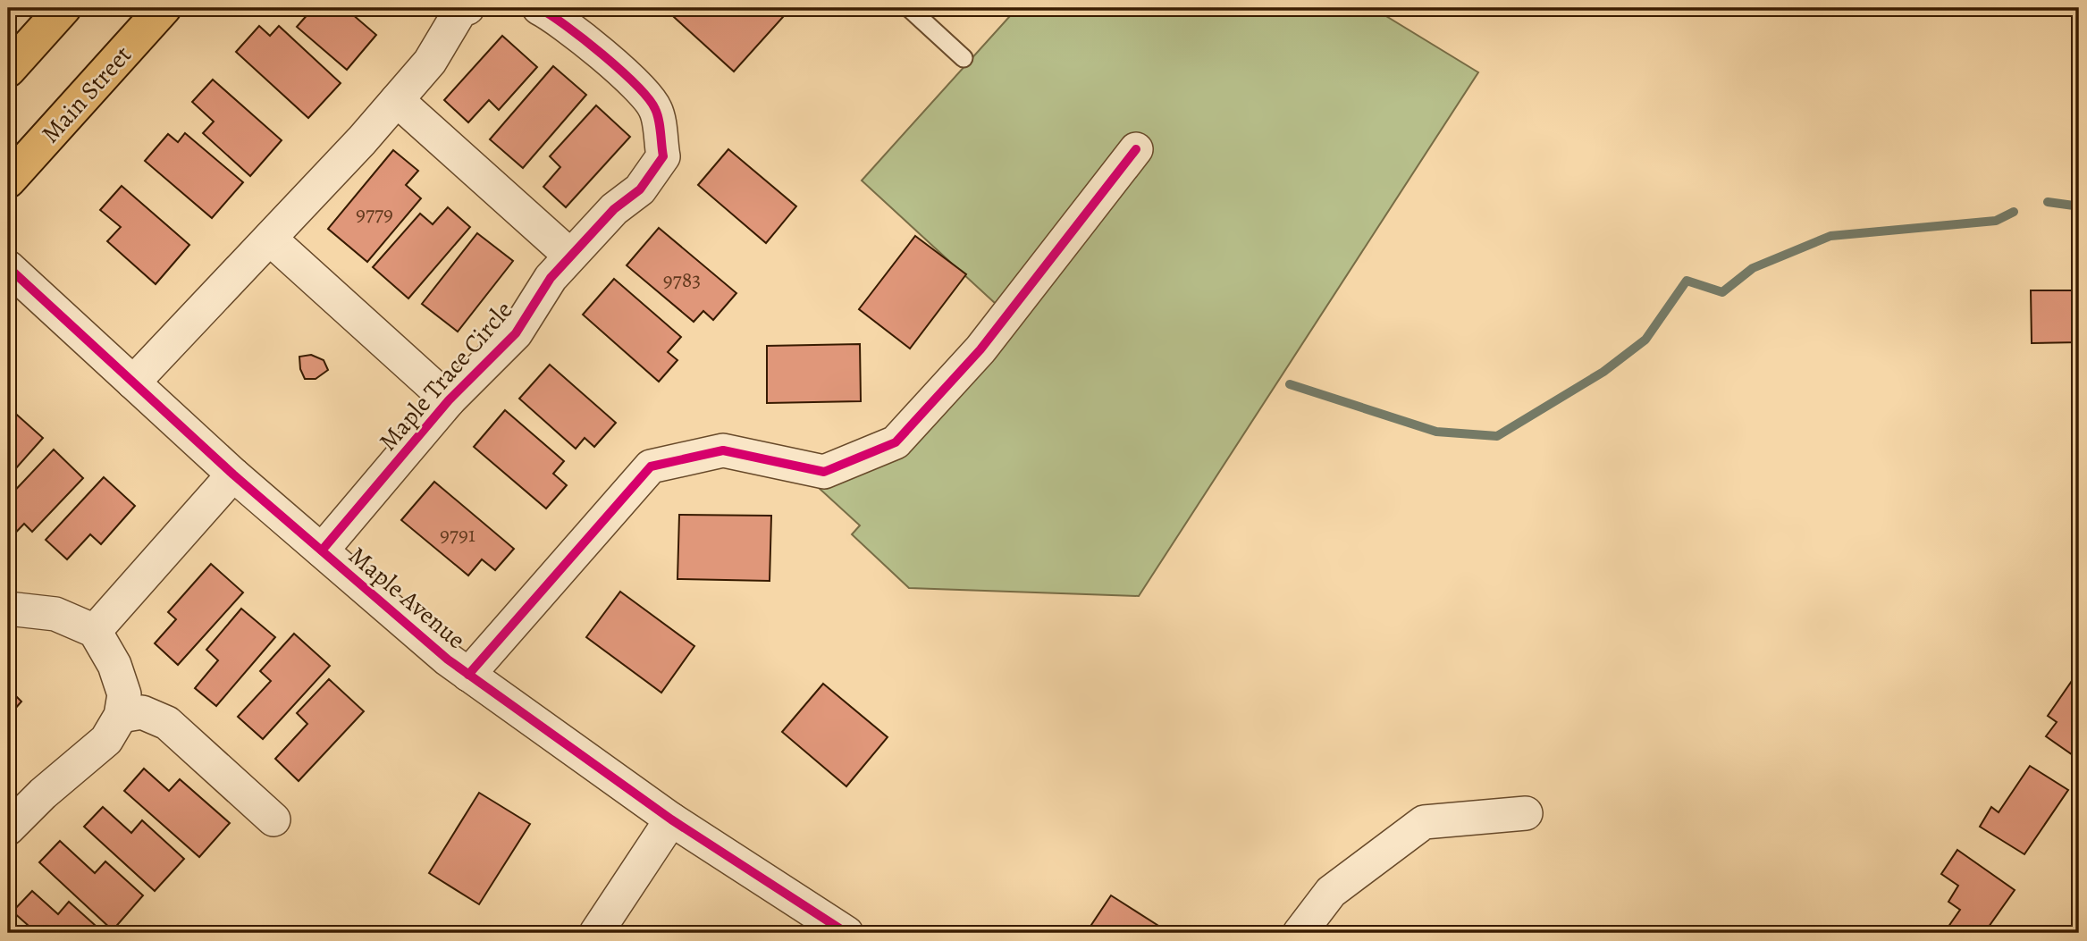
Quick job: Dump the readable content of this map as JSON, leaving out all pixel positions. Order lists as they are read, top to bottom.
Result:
{
  "streets": {
    "main road": ["Main Street"],
    "street": ["Maple Trace Circle", "Maple Avenue"]
  },
  "crossings": [
    ["Maple Trace Circle", "Maple Avenue"]
  ],
  "house_numbers": ["9779", "9783", "9791"]
}
